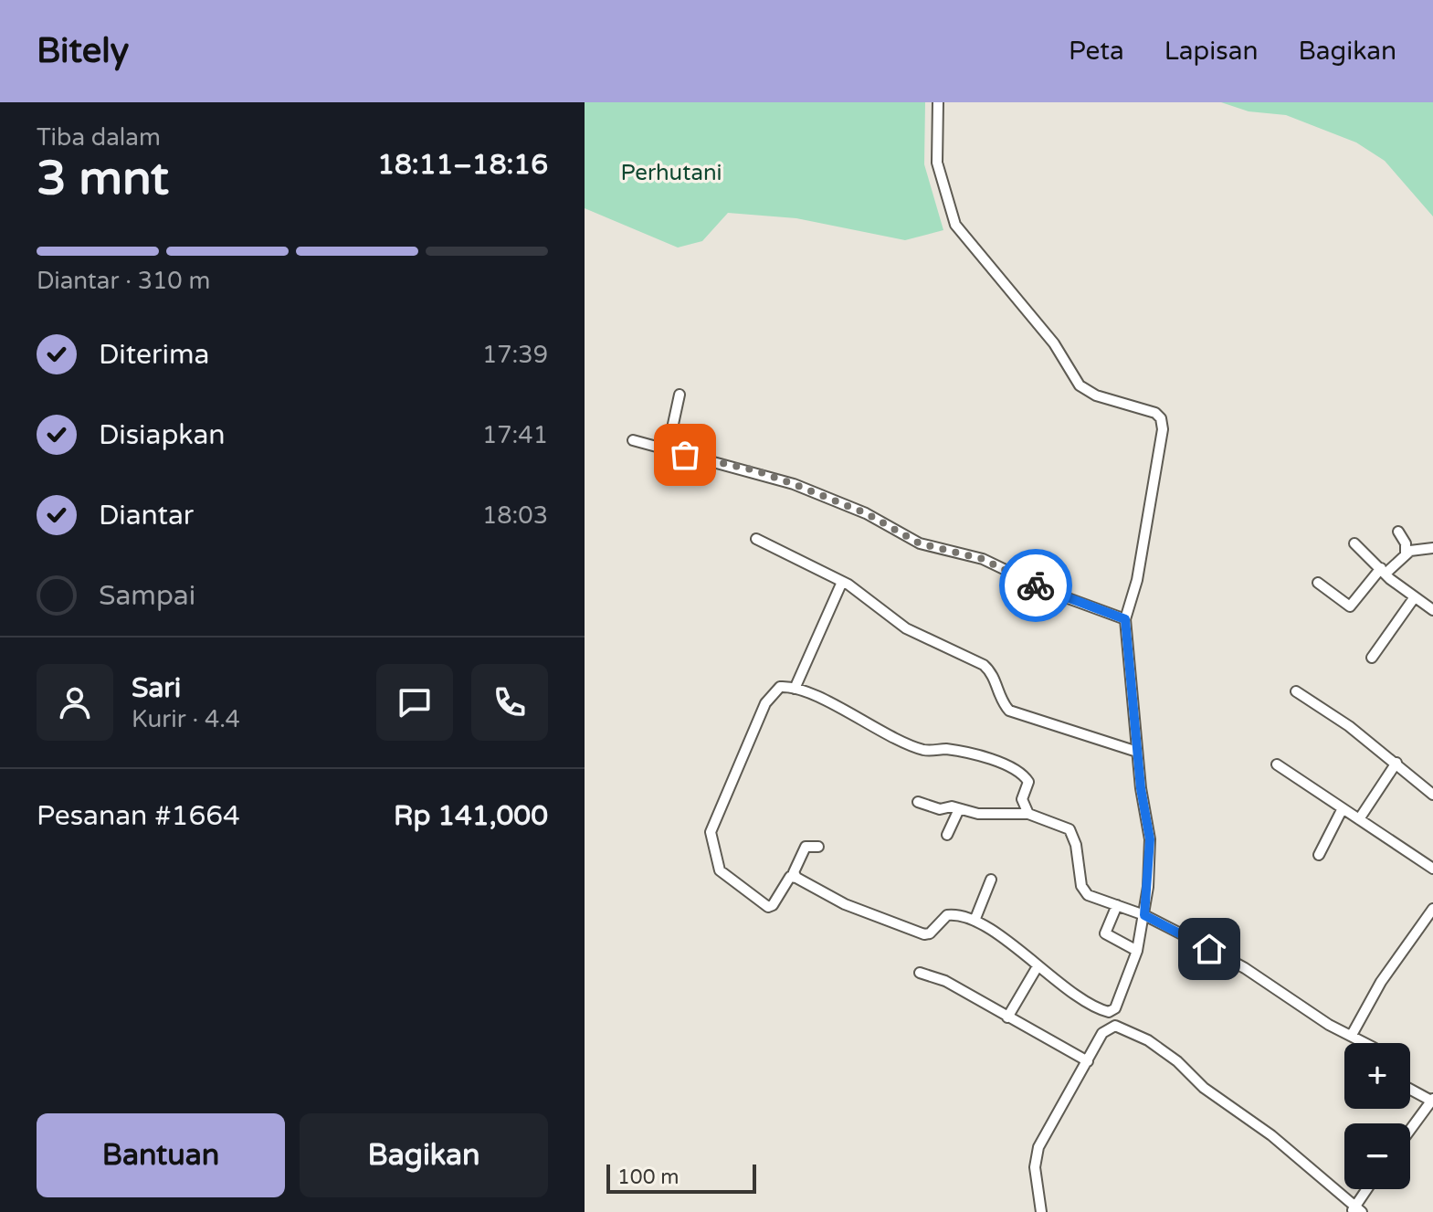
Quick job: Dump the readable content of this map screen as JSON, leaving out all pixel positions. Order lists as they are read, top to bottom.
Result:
{
  "parks": ["Perhutani"],
  "scale_bar": "100 m",
  "page": {
    "header": "Bitely",
    "nav": ["Peta", "Lapisan", "Bagikan"],
    "heading": ["3 mnt", "Tiba dalam", "18:11–18:16"],
    "panel": [
      "Sari",
      "Kurir · 4.4",
      "Pesanan #1664",
      "Rp 141,000"
    ],
    "bar": "Diantar · 310 m",
    "list": [
      ["Diterima", "17:39"],
      ["Disiapkan", "17:41"],
      ["Diantar", "18:03"],
      "Sampai"
    ],
    "map_buttons": ["+", "−"],
    "buttons": ["Bantuan", "Bagikan"],
    "scale": "100 m"
  }
}
